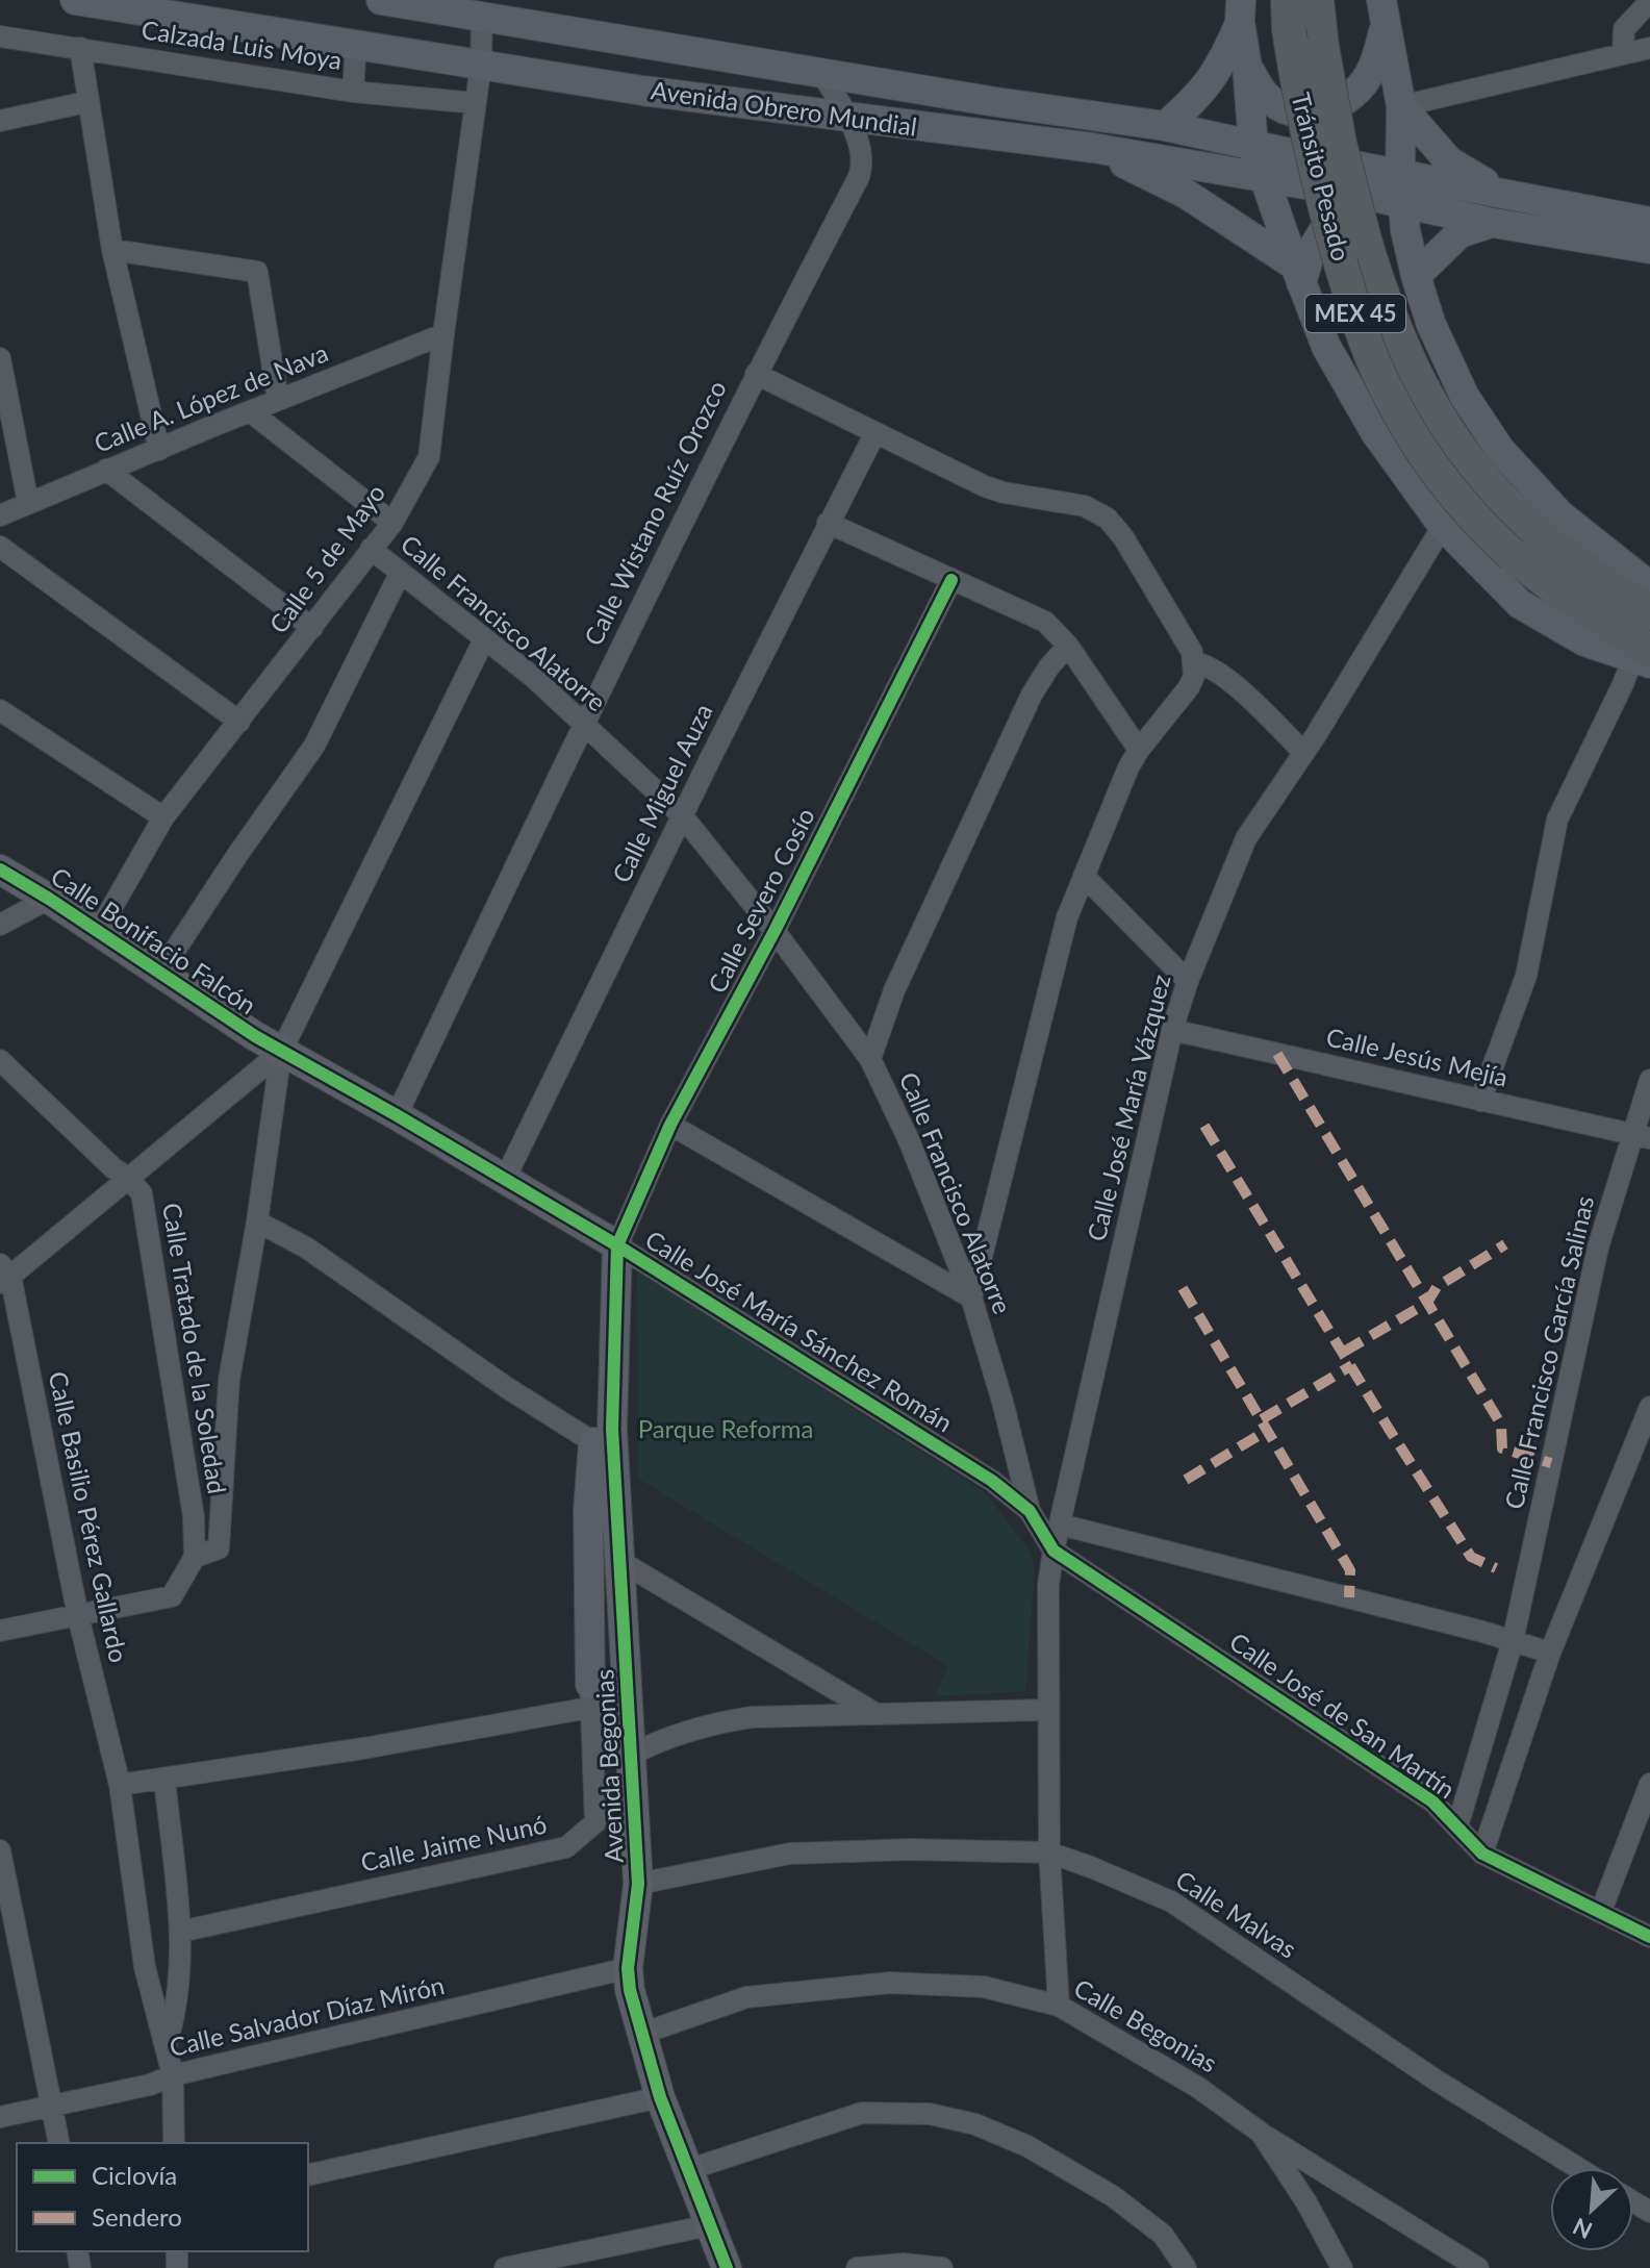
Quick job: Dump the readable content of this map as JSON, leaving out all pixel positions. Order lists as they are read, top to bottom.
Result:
{
  "streets": {
    "main road": ["Tránsito Pesado", "MEX 45"],
    "street": [
      "Calzada Luis Moya",
      "Avenida Obrero Mundial",
      "Calle A. López de Nava",
      "Calle Wistano Ruíz Orozco",
      "Calle 5 de Mayo",
      "Calle Francisco Alatorre",
      "Calle Miguel Auza",
      "Calle Severo Cosío",
      "Calle Bonifacio Falcón",
      "Calle Jesús Mejía",
      "Calle José María Vázquez",
      "Calle José María Sánchez Román",
      "Calle Tratado de la Soledad",
      "Calle Francisco García Salinas",
      "Calle Basilio Pérez Gallardo",
      "Calle José de San Martín",
      "Avenida Begonias",
      "Calle Jaime Nunó",
      "Calle Malvas",
      "Calle Salvador Díaz Mirón",
      "Calle Begonias"
    ]
  },
  "crossings": [
    ["Calzada Luis Moya", "Calle 5 de Mayo"],
    ["Avenida Obrero Mundial", "Calle Wistano Ruíz Orozco"],
    ["Avenida Obrero Mundial", "Calle 5 de Mayo"],
    ["Calle A. López de Nava", "Calle 5 de Mayo"],
    ["Calle Wistano Ruíz Orozco", "Calle Francisco Alatorre"],
    ["Calle Wistano Ruíz Orozco", "Calle José María Sánchez Román"],
    ["Calle 5 de Mayo", "Calle Francisco Alatorre"],
    ["Calle 5 de Mayo", "Calle Bonifacio Falcón"],
    ["Calle Francisco Alatorre", "Calle Miguel Auza"],
    ["Calle Francisco Alatorre", "Calle Severo Cosío"],
    ["Calle Francisco Alatorre", "Calle José María Sánchez Román"],
    ["Calle Miguel Auza", "Calle José María Sánchez Román"],
    ["Calle Severo Cosío", "Calle José María Sánchez Román"],
    ["Calle Severo Cosío", "Avenida Begonias"],
    ["Calle Bonifacio Falcón", "Calle José María Sánchez Román"],
    ["Calle Jesús Mejía", "Calle José María Vázquez"],
    ["Calle Jesús Mejía", "Calle Francisco García Salinas"],
    ["Calle José María Vázquez", "Calle José María Sánchez Román"],
    ["Calle José María Vázquez", "Calle José de San Martín"],
    ["Calle José María Vázquez", "Calle Malvas"],
    ["Calle José María Vázquez", "Calle Begonias"],
    ["Calle José María Sánchez Román", "Calle José de San Martín"],
    ["Calle José María Sánchez Román", "Avenida Begonias"],
    ["Calle Francisco García Salinas", "Calle José de San Martín"],
    ["Calle Basilio Pérez Gallardo", "Calle Jaime Nunó"],
    ["Calle Basilio Pérez Gallardo", "Calle Salvador Díaz Mirón"],
    ["Avenida Begonias", "Calle Malvas"],
    ["Avenida Begonias", "Calle Salvador Díaz Mirón"],
    ["Avenida Begonias", "Calle Begonias"]
  ],
  "parks": ["Parque Reforma"],
  "legend": ["Ciclovía", "Sendero"],
  "north": "bottom left"
}
